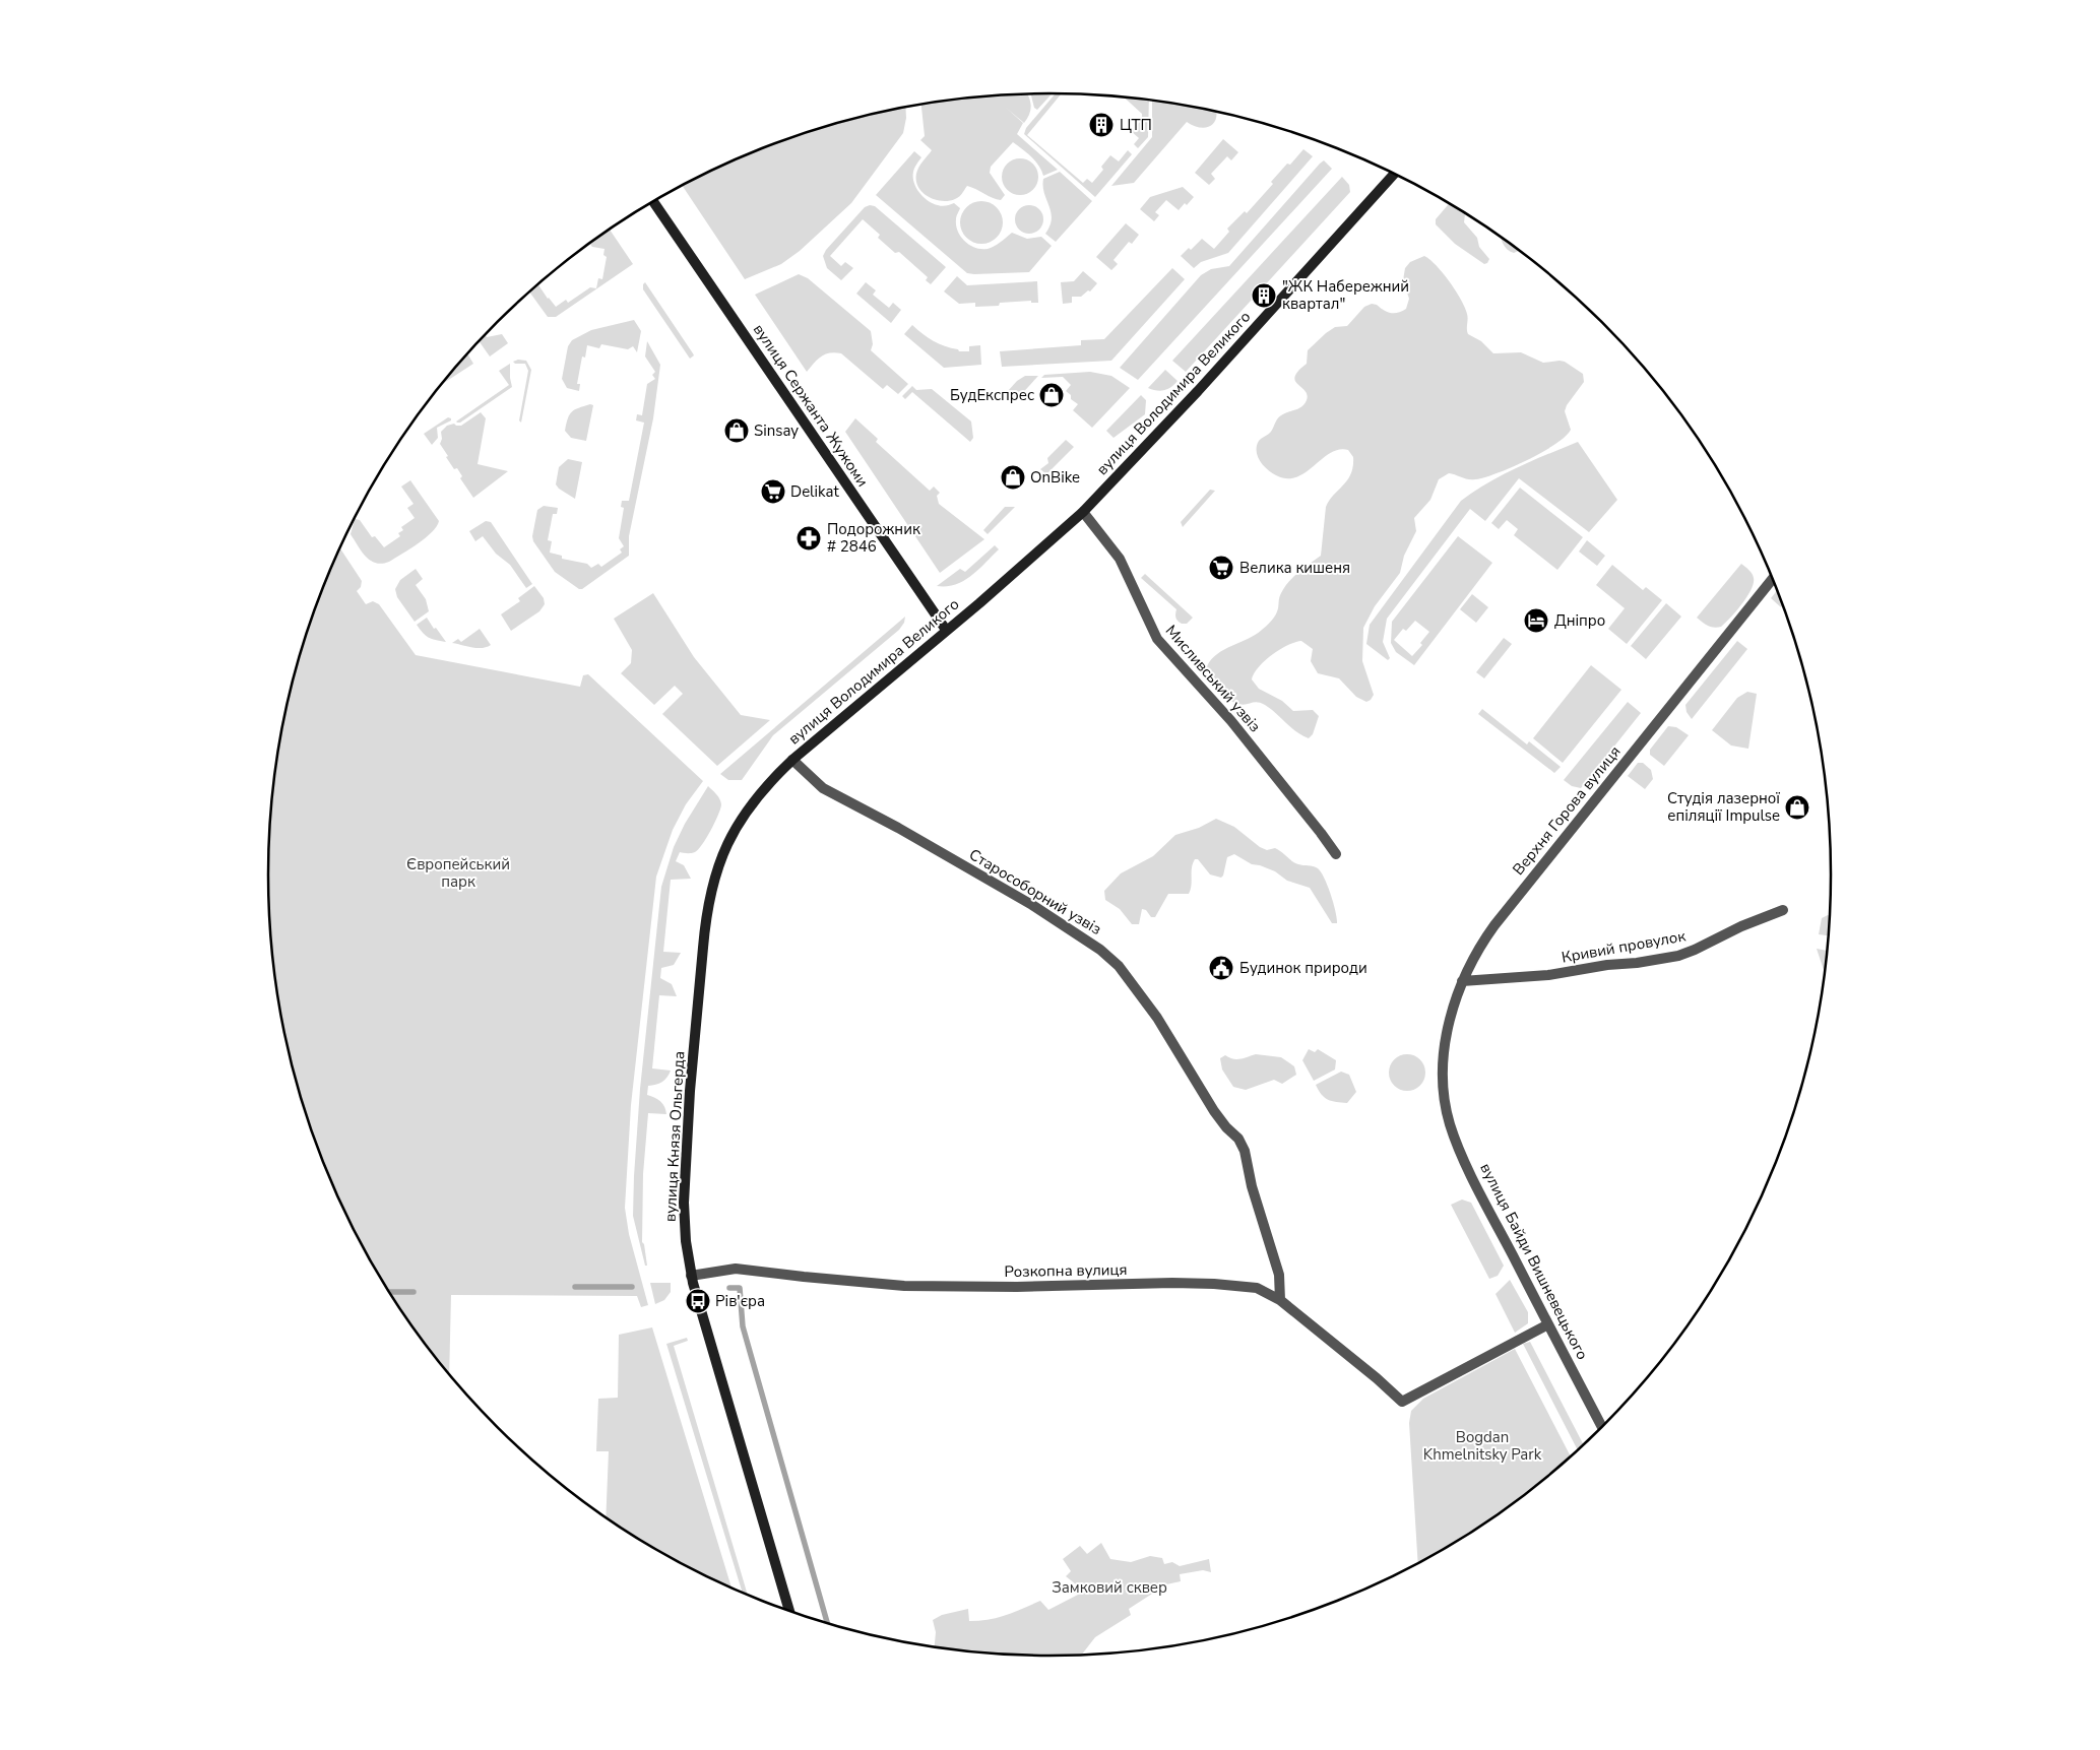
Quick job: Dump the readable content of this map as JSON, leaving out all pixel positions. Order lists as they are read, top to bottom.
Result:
{
  "streets": {
    "main road": ["вулиця Володимира Великого", "вулиця Сержанта Жужоми", "вулиця Князя Ольгерда"],
    "street": [
      "Мисливський узвіз",
      "Верхня Горова вулиця",
      "Старособорний узвіз",
      "Кривий провулок",
      "вулиця Байди Вишневецького",
      "Розкопна вулиця"
    ]
  },
  "crossings": [
    ["вулиця Володимира Великого", "вулиця Сержанта Жужоми"],
    ["вулиця Володимира Великого", "Мисливський узвіз"],
    ["вулиця Володимира Великого", "Старособорний узвіз"],
    ["вулиця Володимира Великого", "вулиця Князя Ольгерда"],
    ["Верхня Горова вулиця", "Кривий провулок"],
    ["Верхня Горова вулиця", "вулиця Байди Вишневецького"],
    ["Старособорний узвіз", "вулиця Князя Ольгерда"],
    ["Старособорний узвіз", "Розкопна вулиця"],
    ["вулиця Князя Ольгерда", "Розкопна вулиця"],
    ["вулиця Байди Вишневецького", "Розкопна вулиця"]
  ],
  "parks": ["Європейський парк", "Bogdan Khmelnitsky Park", "Замковий сквер"],
  "places": {
    "building": ["ЦТП", "\"ЖК Набережний квартал\""],
    "shop": [
      "БудЕкспрес",
      "Sinsay",
      "OnBike",
      "Студія лазерної епіляції Impulse"
    ],
    "supermarket": ["Delikat", "Велика кишеня"],
    "pharmacy": ["Подорожник # 2846"],
    "hotel": ["Дніпро"],
    "public building": ["Будинок природи"],
    "bus stop": ["Рів'єра"]
  }
}
